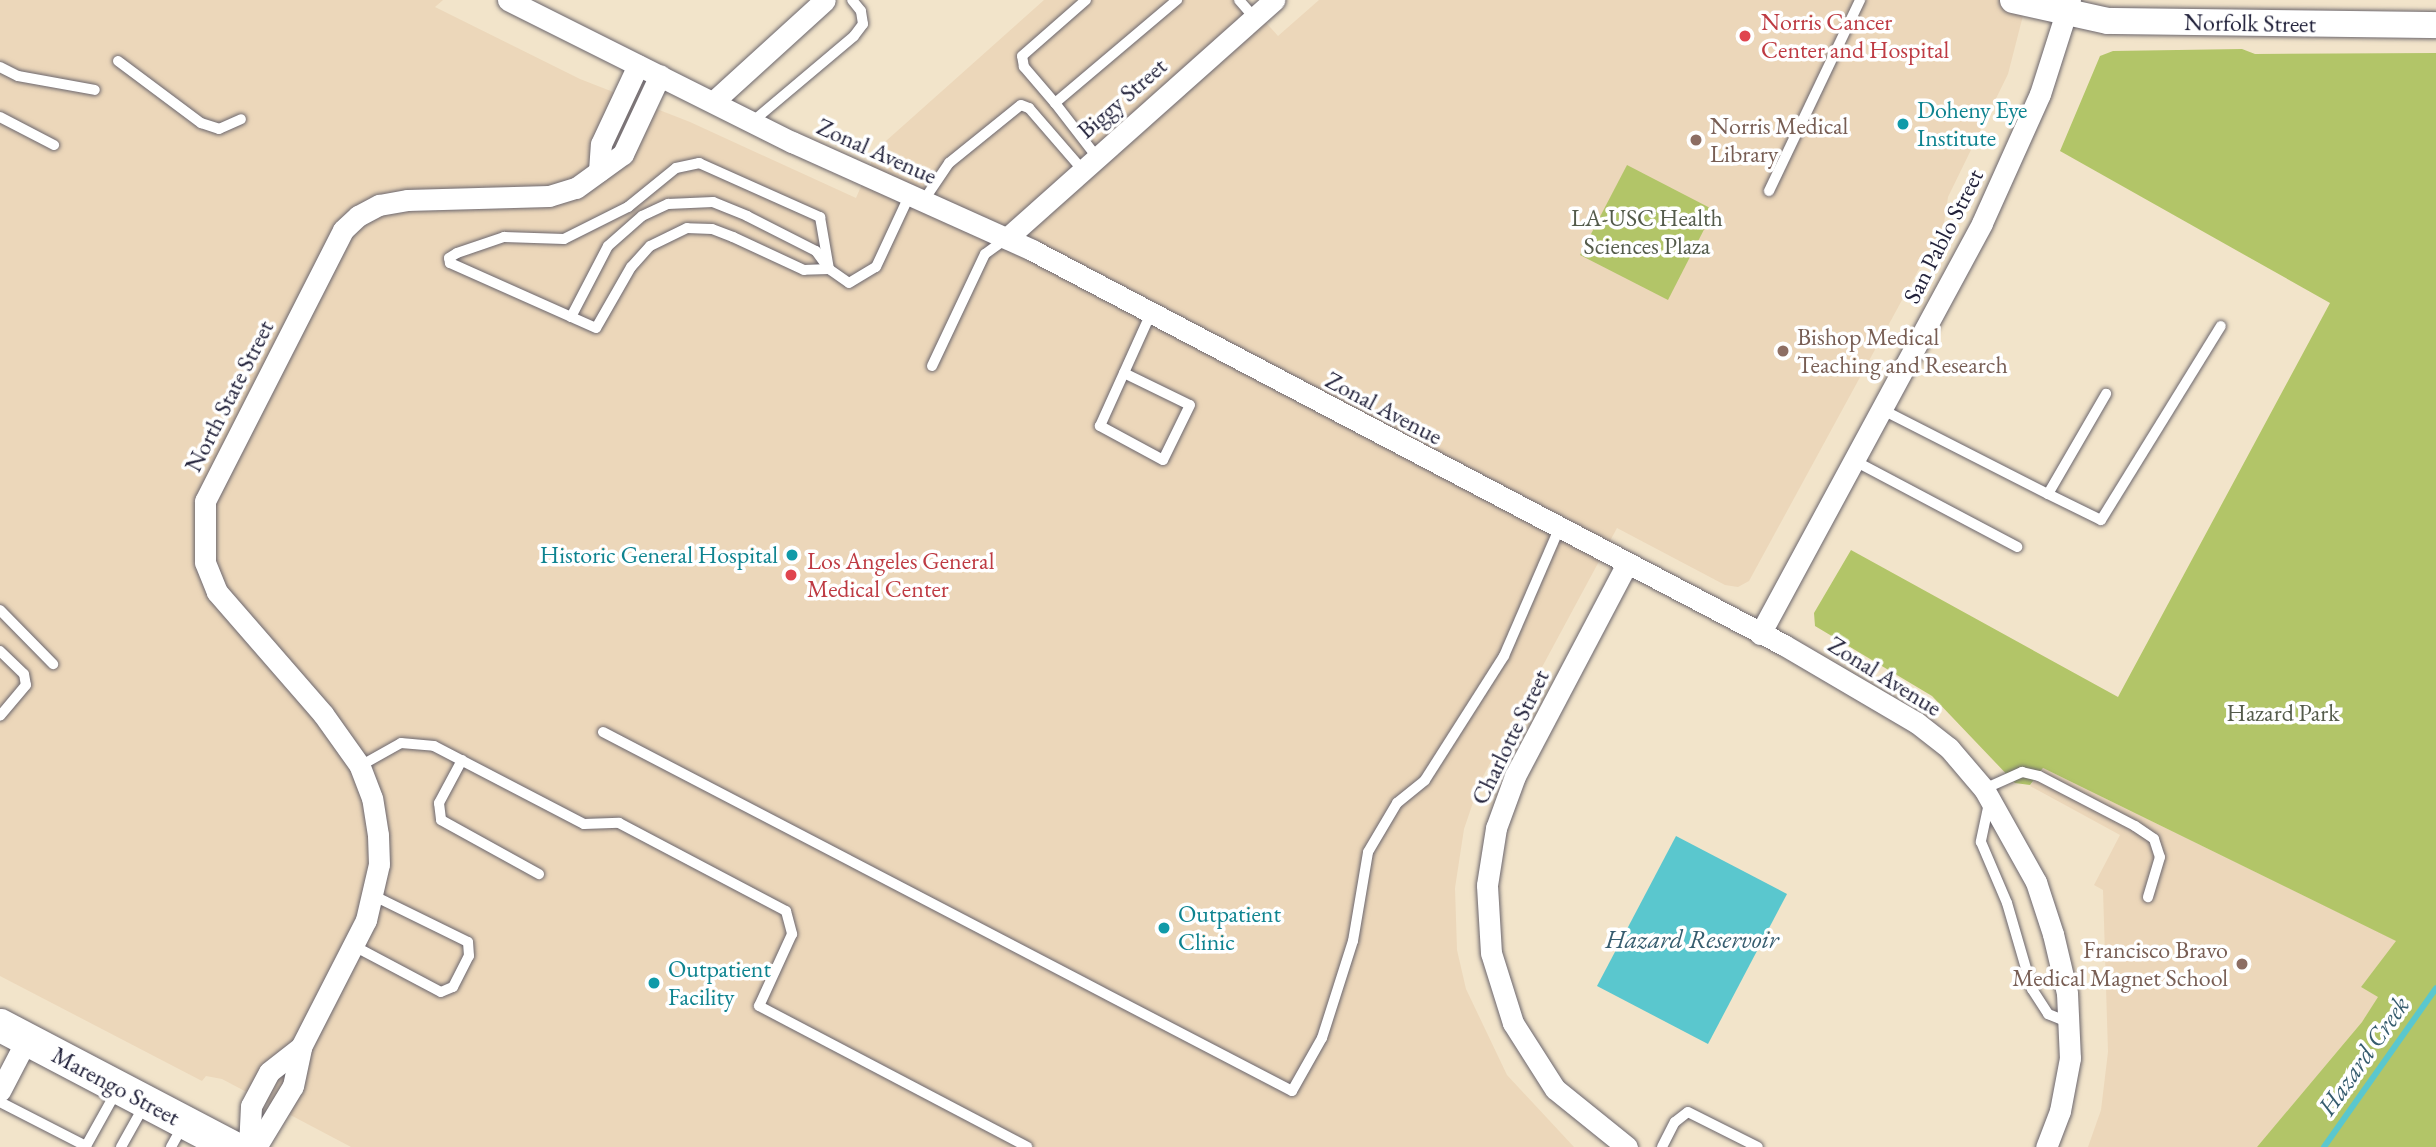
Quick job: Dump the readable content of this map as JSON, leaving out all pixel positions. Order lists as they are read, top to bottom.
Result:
{
  "streets": {
    "main road": ["Marengo Street"],
    "street": [
      "Norfolk Street",
      "Biggy Street",
      "Zonal Avenue",
      "San Pablo Street",
      "North State Street",
      "Charlotte Street"
    ]
  },
  "crossings": [
    ["Norfolk Street", "San Pablo Street"],
    ["Biggy Street", "Zonal Avenue"],
    ["Zonal Avenue", "San Pablo Street"],
    ["Zonal Avenue", "North State Street"],
    ["Zonal Avenue", "Charlotte Street"]
  ],
  "water": ["Hazard Reservoir", "Hazard Creek"],
  "parks": ["LA-USC Health Sciences Plaza", "Hazard Park"],
  "places": [
    "Norris Cancer Center and Hospital",
    "Doheny Eye Institute",
    "Norris Medical Library",
    "Bishop Medical Teaching and Research",
    "Historic General Hospital",
    "Los Angeles General Medical Center",
    "Outpatient Clinic",
    "Francisco Bravo Medical Magnet School",
    "Outpatient Facility"
  ]
}
